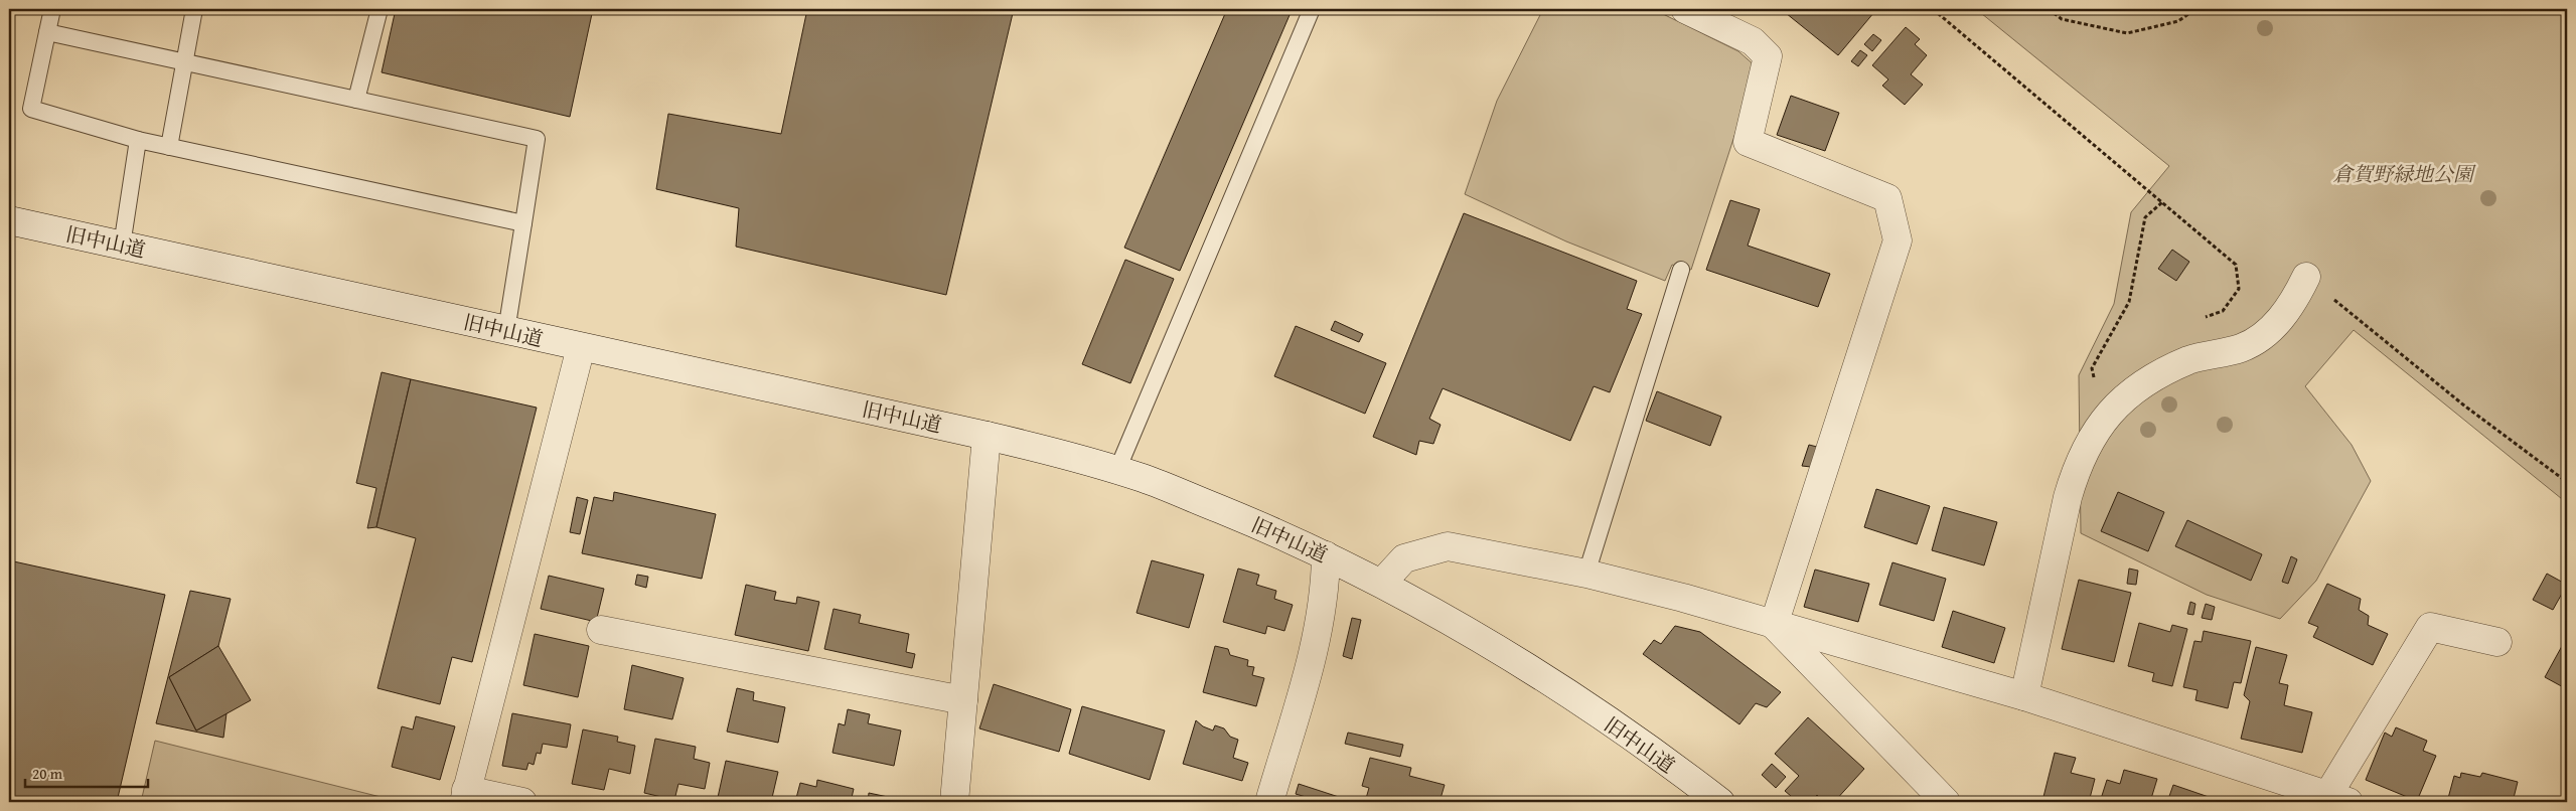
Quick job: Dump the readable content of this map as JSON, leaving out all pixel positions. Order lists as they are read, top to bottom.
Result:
{
  "streets": {
    "street": ["旧中山道"]
  },
  "parks": ["倉賀野緑地公園"],
  "scale_bar": "20 m"
}
